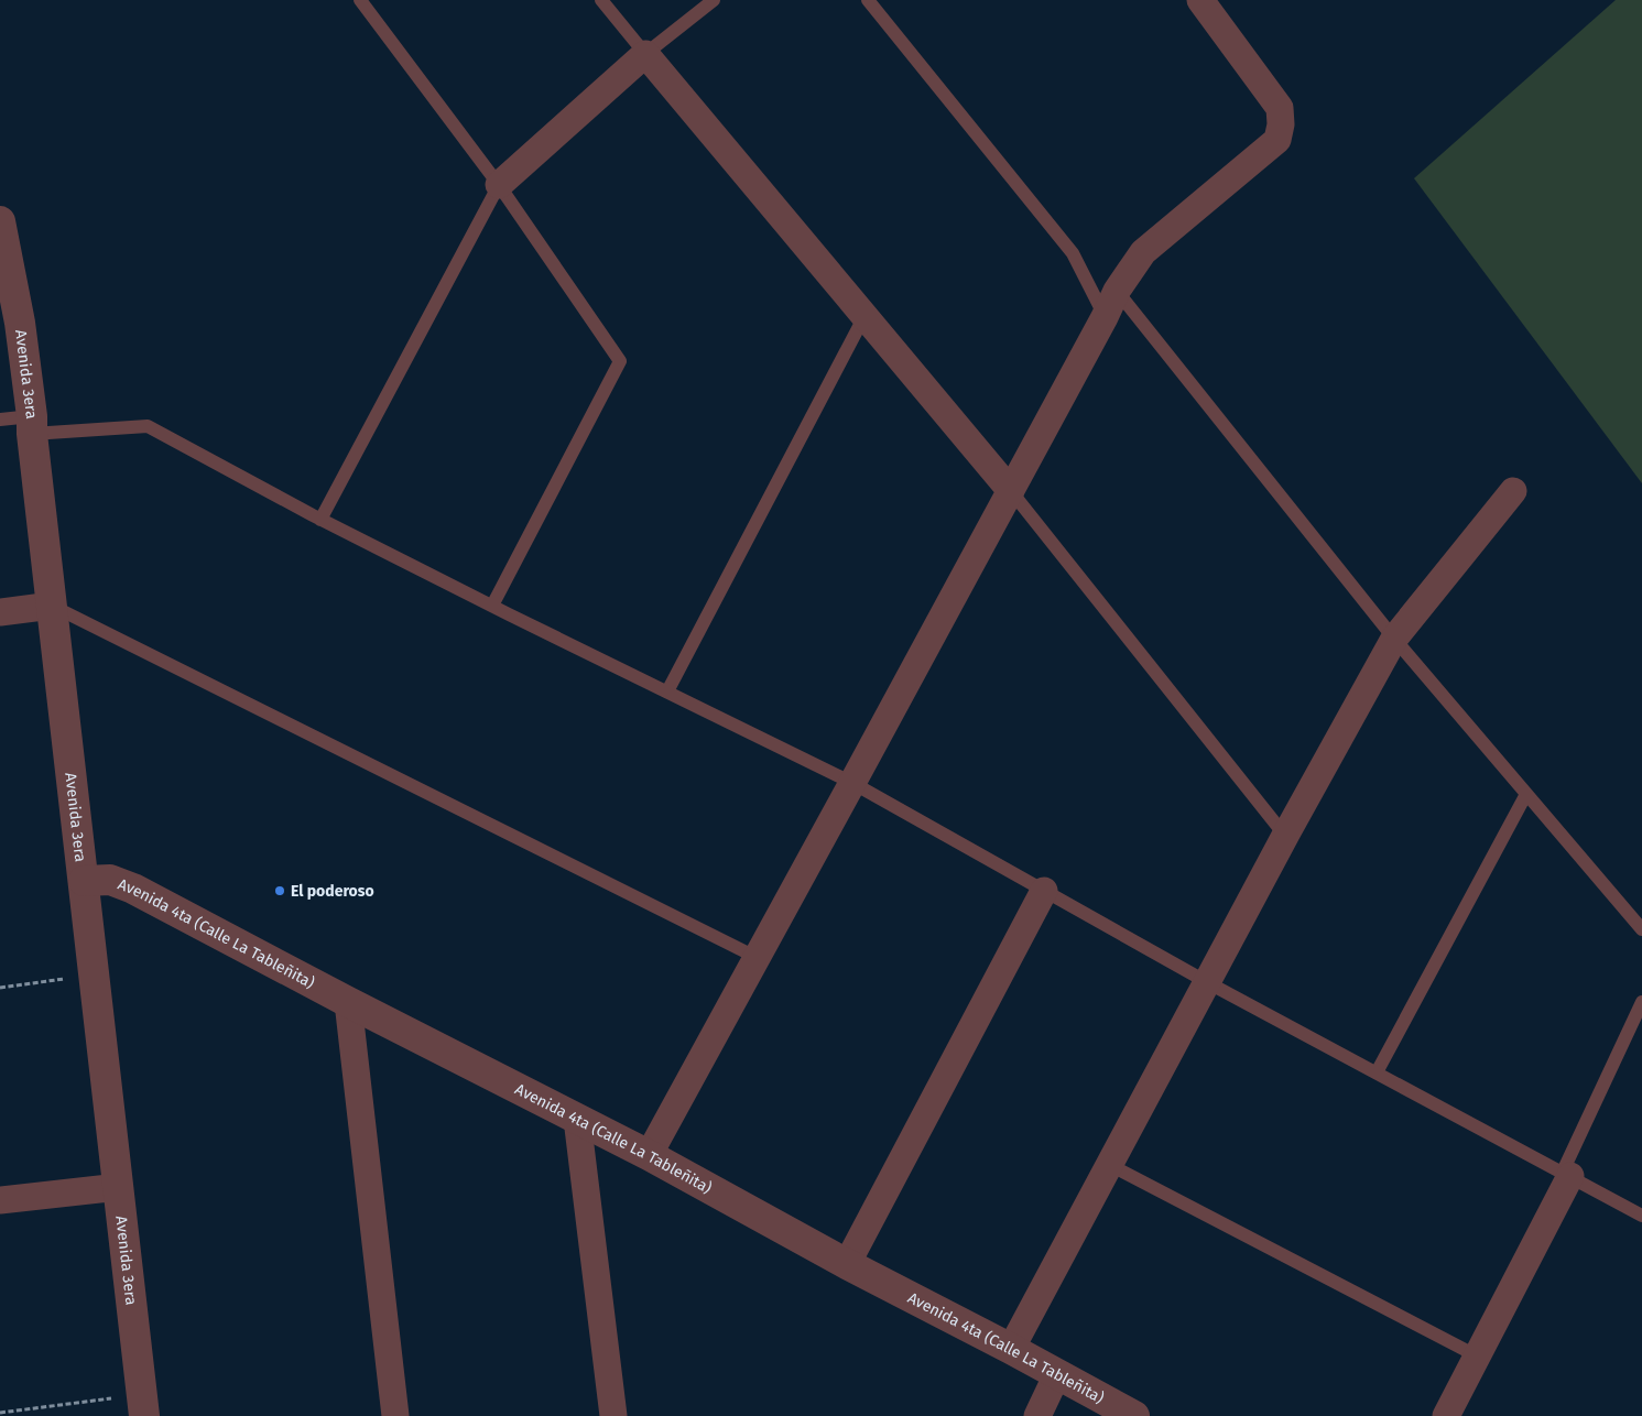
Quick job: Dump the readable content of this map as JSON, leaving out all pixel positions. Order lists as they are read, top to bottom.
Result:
{
  "streets": {
    "street": ["Avenida 3era", "Avenida 4ta (Calle La Tableñita)"]
  },
  "crossings": [
    ["Avenida 3era", "Avenida 4ta (Calle La Tableñita)"]
  ],
  "places": ["El poderoso"]
}
